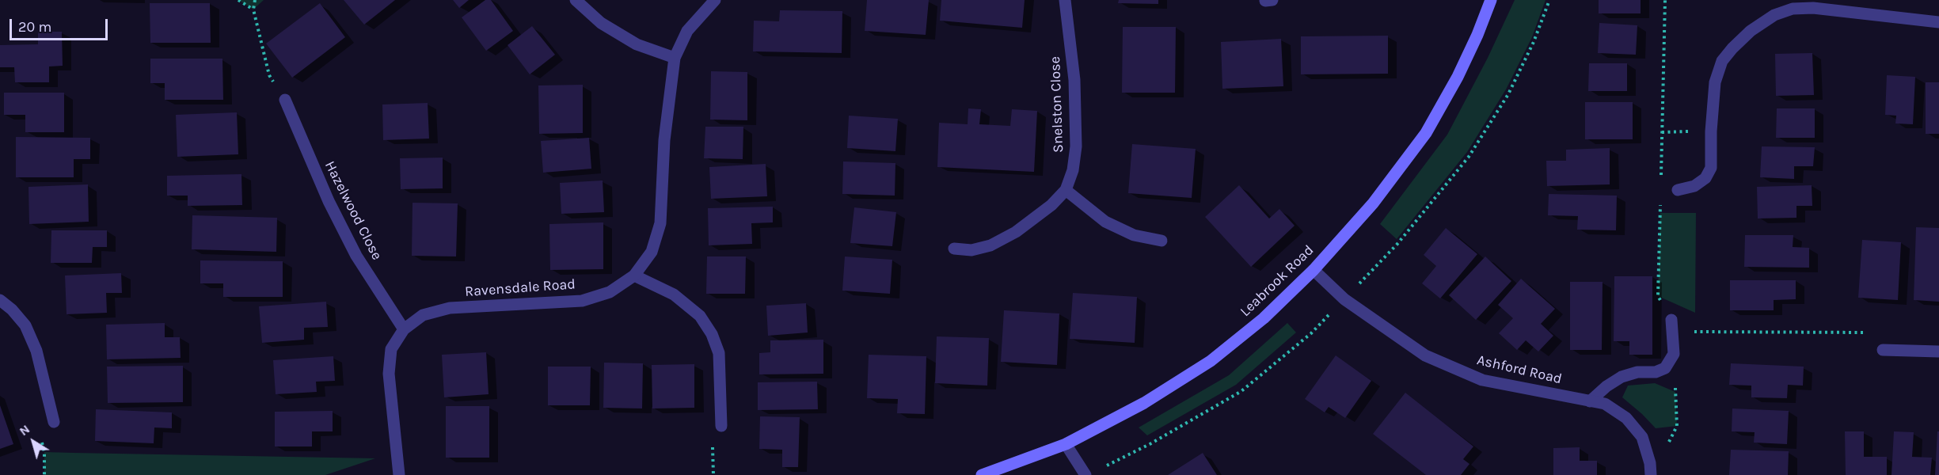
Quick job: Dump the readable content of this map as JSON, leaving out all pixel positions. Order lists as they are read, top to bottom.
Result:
{
  "streets": {
    "street": [
      "Snelston Close",
      "Hazelwood Close",
      "Leabrook Road",
      "Ravensdale Road",
      "Ashford Road"
    ]
  },
  "crossings": [
    ["Hazelwood Close", "Ravensdale Road"],
    ["Leabrook Road", "Ashford Road"]
  ],
  "scale_bar": "20 m",
  "north": "top left"
}
